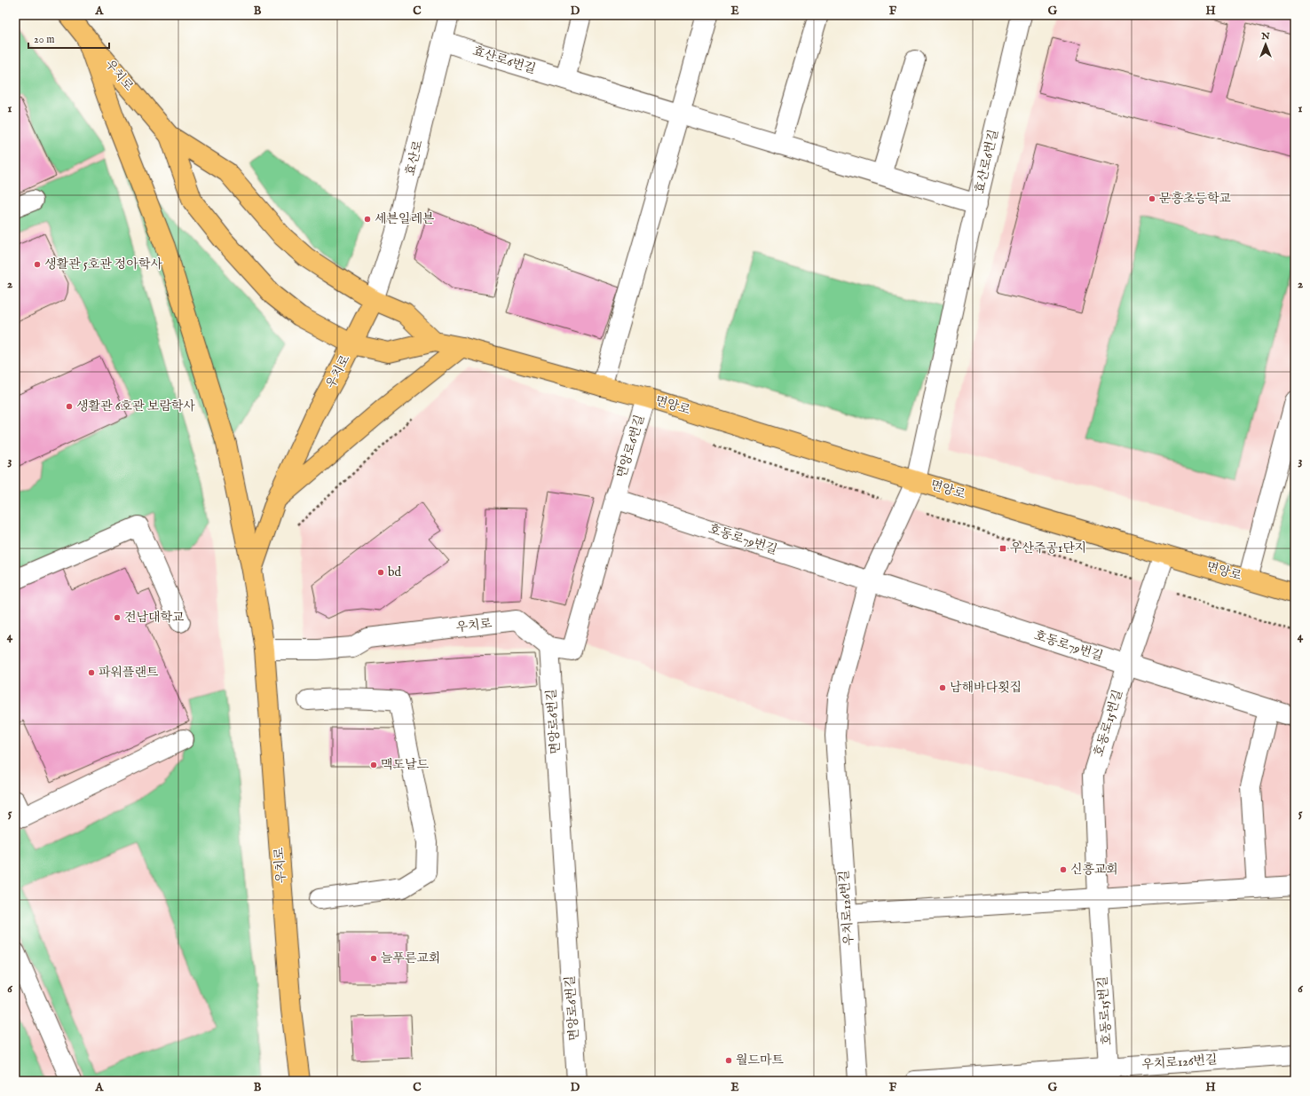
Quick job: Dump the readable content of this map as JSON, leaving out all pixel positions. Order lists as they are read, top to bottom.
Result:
{
  "streets": {
    "main road": ["우치로", "면앙로"],
    "street": [
      "효산로6번길",
      "효산로",
      "면앙로6번길",
      "호동로79번길",
      "호동로15번길",
      "우치로126번길"
    ]
  },
  "crossings": [
    ["효산로6번길", "효산로"],
    ["우치로", "효산로"],
    ["우치로", "면앙로"],
    ["우치로", "면앙로6번길"],
    ["면앙로", "면앙로6번길"],
    ["면앙로", "호동로15번길"],
    ["면앙로6번길", "호동로79번길"],
    ["호동로79번길", "호동로15번길"],
    ["호동로79번길", "우치로126번길"],
    ["호동로15번길", "우치로126번길"]
  ],
  "places": {
    "other": [
      "문흥초등학교",
      "세븐일레븐",
      "생활관 5호관 정아학사",
      "생활관 6호관 보람학사",
      "bd",
      "전남대학교",
      "파워플랜트",
      "남해바다횟집",
      "맥도날드",
      "신흥교회",
      "늘푸른교회",
      "월드마트"
    ],
    "transit": ["우산주공1단지"]
  },
  "scale_bar": "20 m",
  "north": "top",
  "grid": {
    "columns": [
      "A",
      "B",
      "C",
      "D",
      "E",
      "F",
      "G",
      "H"
    ],
    "rows": [
      "1",
      "2",
      "3",
      "4",
      "5",
      "6"
    ]
  }
}
